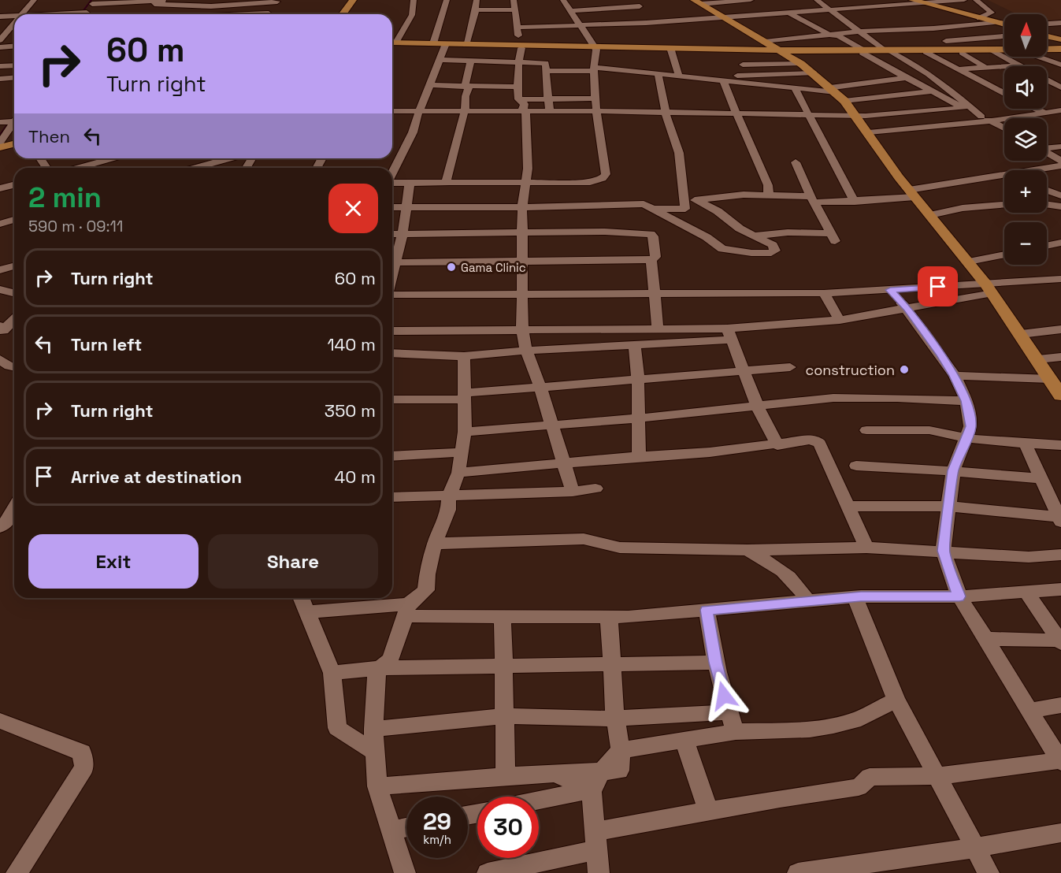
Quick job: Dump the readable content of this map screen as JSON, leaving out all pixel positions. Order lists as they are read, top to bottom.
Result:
{
  "places": ["Gama Clinic", "construction"],
  "north": "top",
  "page": {
    "map_buttons": ["+", "−"],
    "turn": ["60 m", "Turn right"],
    "then": "Then",
    "heading": ["2 min", "590 m · 09:11"],
    "list": [
      {
        "name": "Turn right",
        "value": "60 m"
      },
      {
        "name": "Turn left",
        "value": "140 m"
      },
      {
        "name": "Turn right",
        "value": "350 m"
      },
      {
        "name": "Arrive at destination",
        "value": "40 m"
      }
    ],
    "buttons": ["Exit", "Share"],
    "speed": "29 km/h",
    "limit": "30"
  }
}
